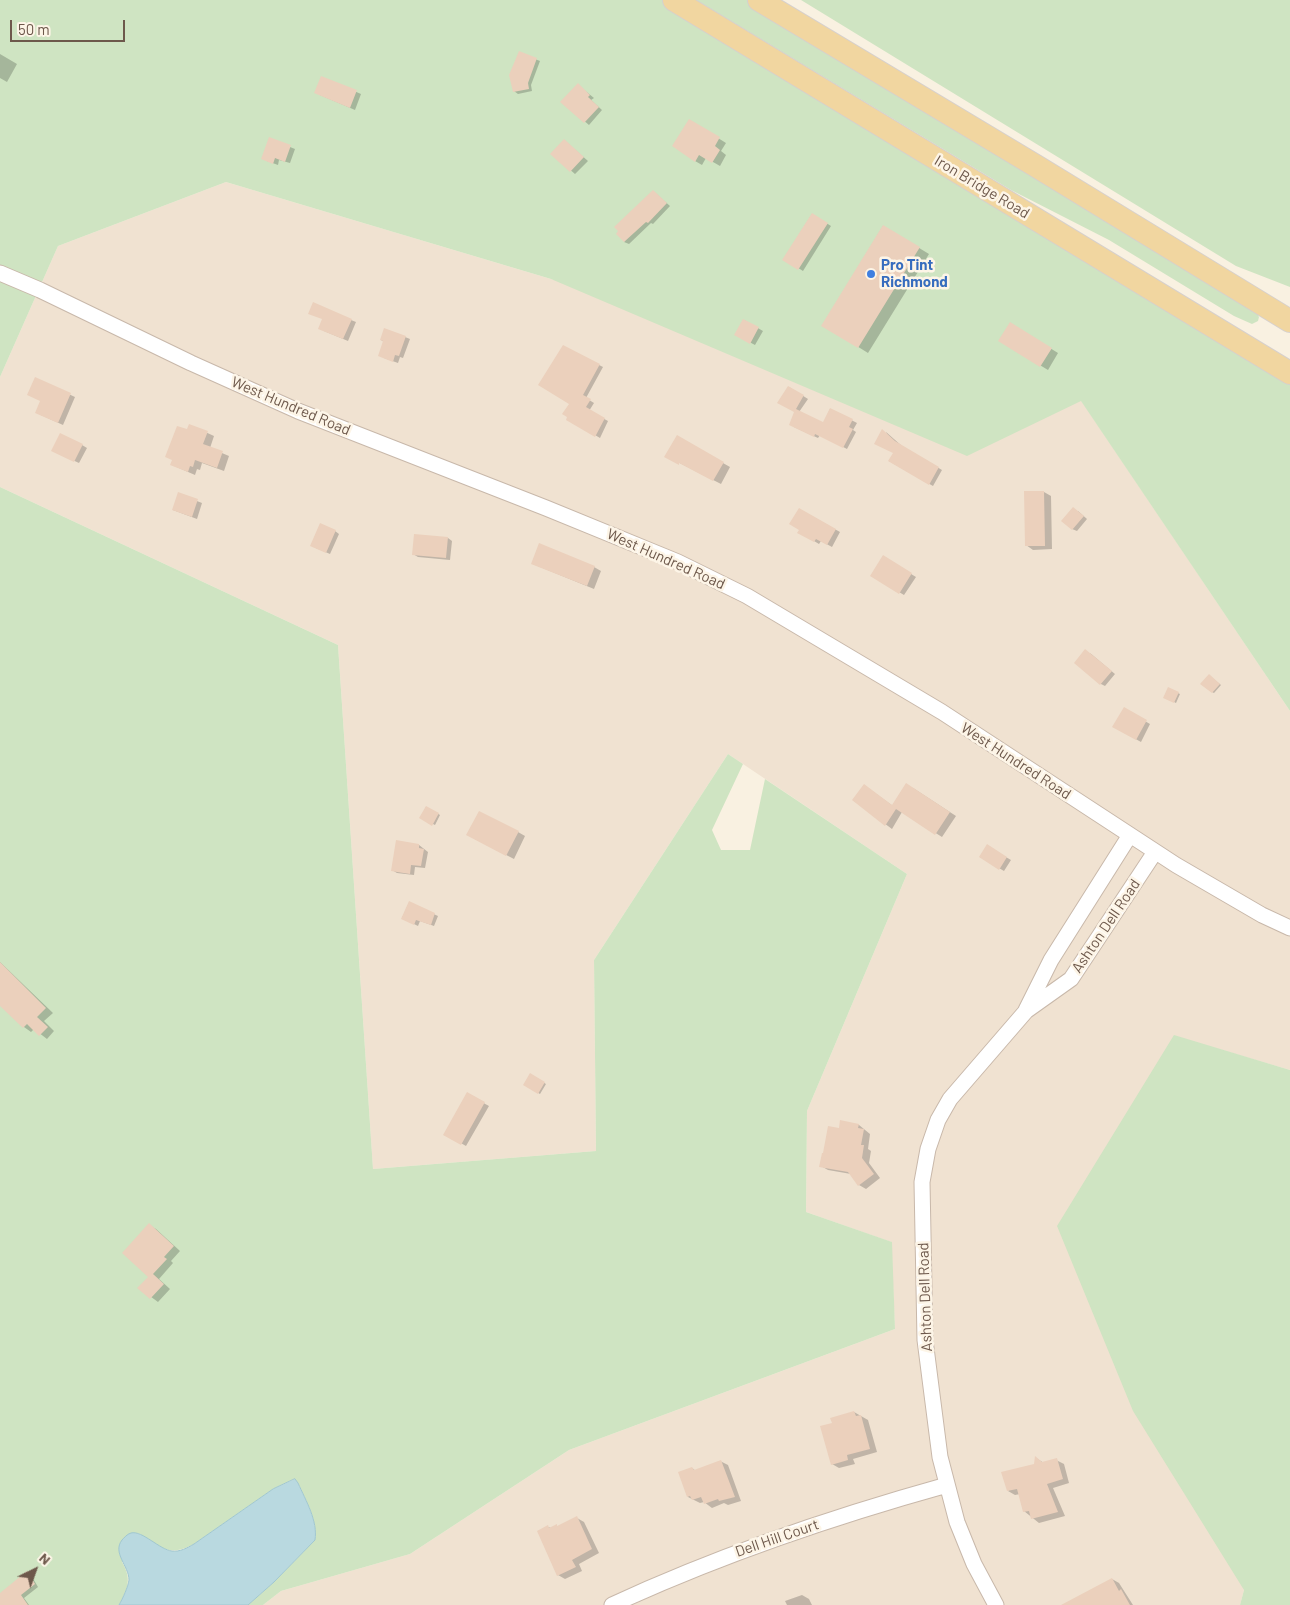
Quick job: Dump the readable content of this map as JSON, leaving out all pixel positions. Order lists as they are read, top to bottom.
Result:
{
  "streets": {
    "main road": ["Iron Bridge Road"],
    "street": ["West Hundred Road", "Ashton Dell Road", "Dell Hill Court"]
  },
  "crossings": [
    ["West Hundred Road", "Ashton Dell Road"],
    ["Ashton Dell Road", "Dell Hill Court"]
  ],
  "places": ["Pro Tint Richmond"],
  "scale_bar": "50 m",
  "north": "top right"
}
